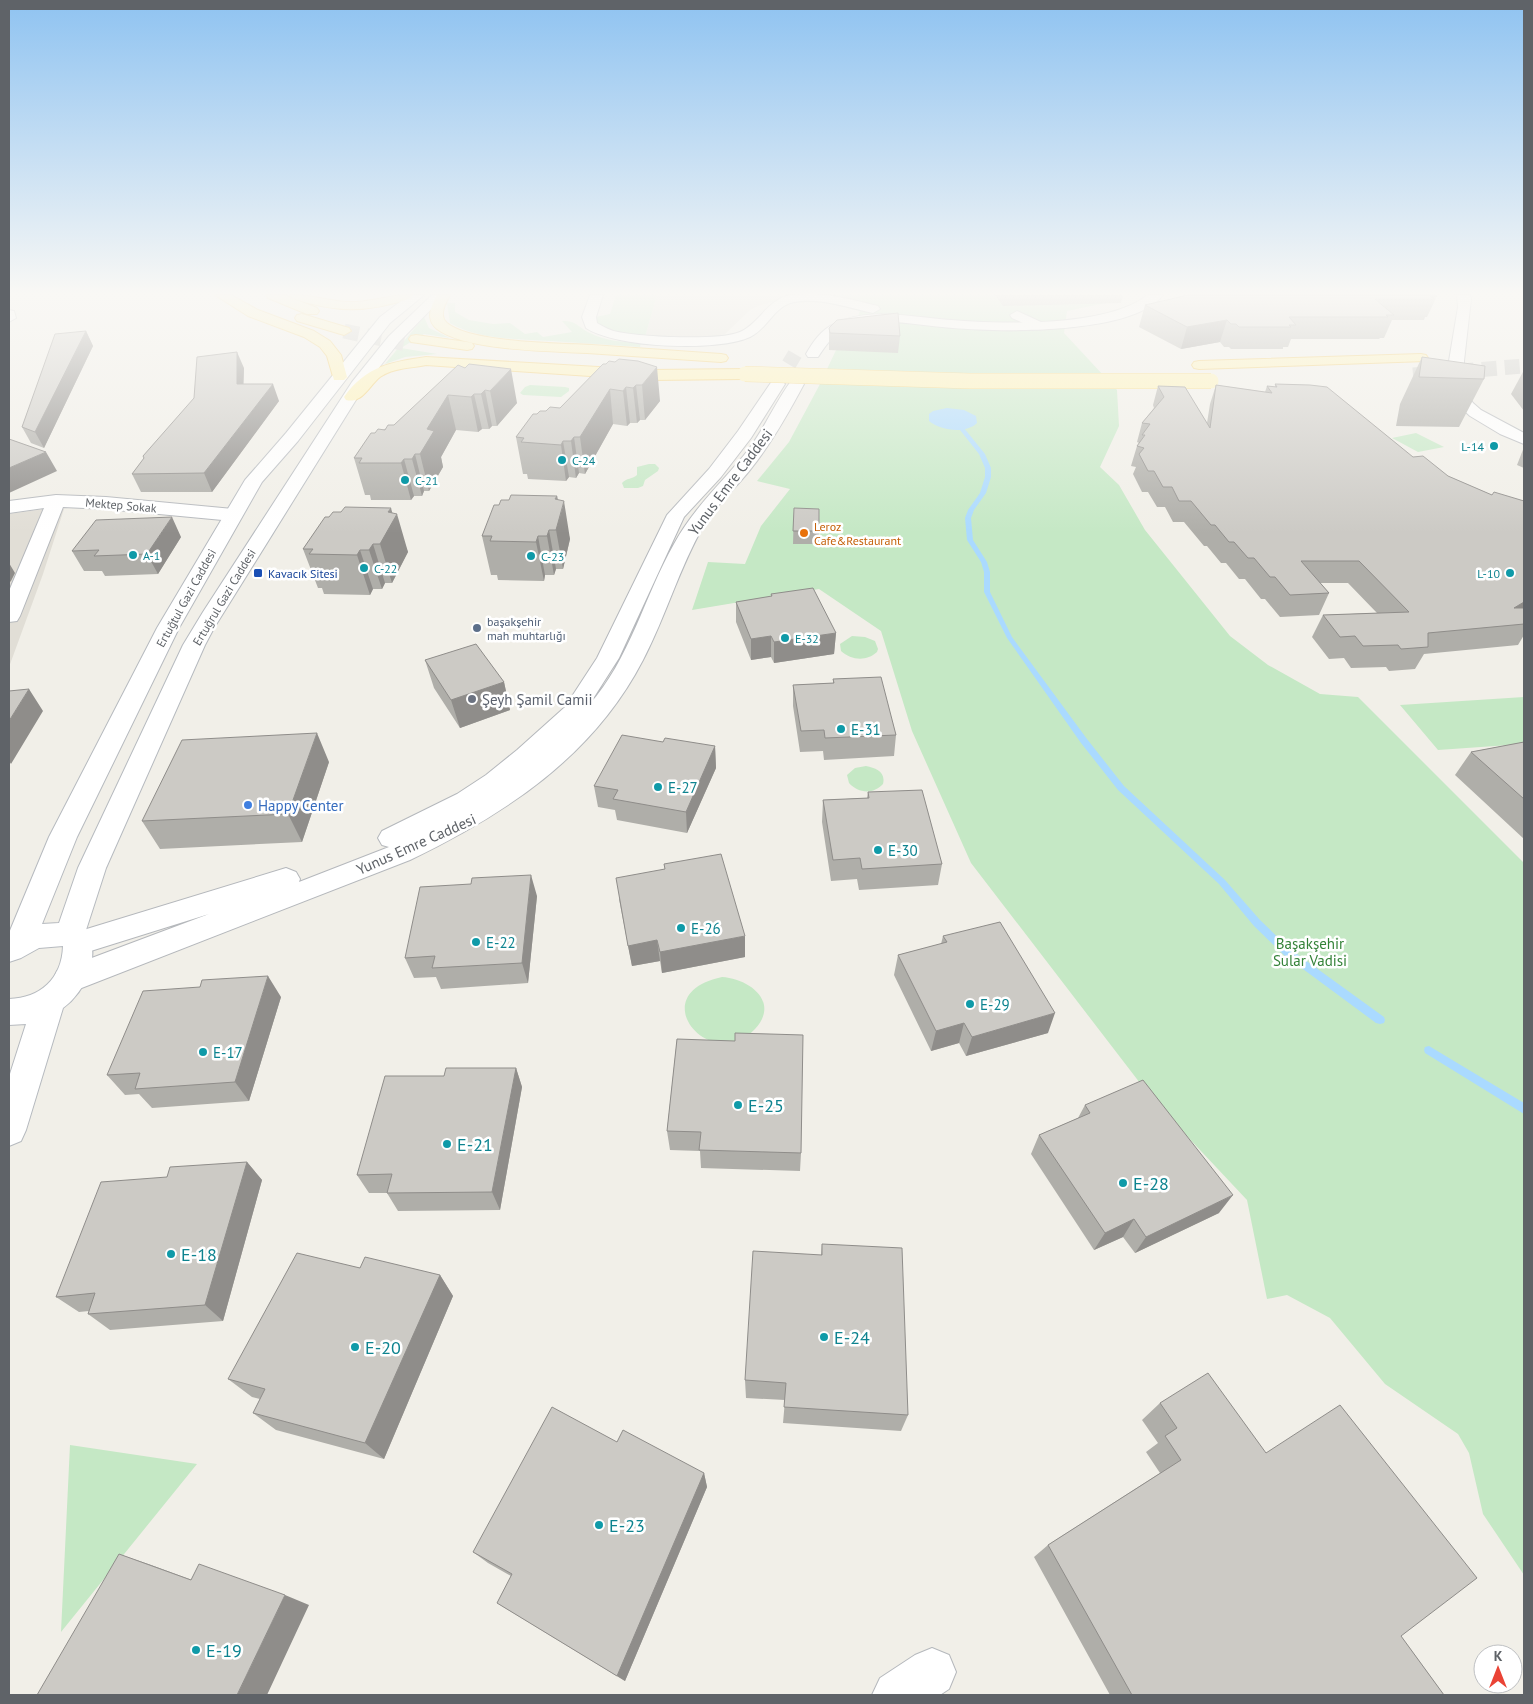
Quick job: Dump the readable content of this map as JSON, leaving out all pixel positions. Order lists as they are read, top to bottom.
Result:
{
  "streets": {
    "street": [
      "Yunus Emre Caddesi",
      "Mektep Sokak",
      "Ertuğrul Gazi Caddesi",
      "Ertuğtul Gazi Caddesi"
    ]
  },
  "crossings": [
    ["Yunus Emre Caddesi", "Ertuğrul Gazi Caddesi"],
    ["Yunus Emre Caddesi", "Ertuğtul Gazi Caddesi"],
    ["Mektep Sokak", "Ertuğtul Gazi Caddesi"]
  ],
  "parks": ["Başakşehir Sular Vadisi"],
  "places": {
    "other": [
      "L-14",
      "C-24",
      "C-21",
      "Leroz Cafe&Restaurant",
      "A-1",
      "C-23",
      "C-22",
      "L-10",
      "başakşehir mah muhtarlığı",
      "E-32",
      "Şeyh Şamil Camii",
      "E-31",
      "E-27",
      "Happy Center",
      "E-30",
      "E-26",
      "E-22",
      "E-29",
      "E-17",
      "E-25",
      "E-21",
      "E-28",
      "E-18",
      "E-24",
      "E-20",
      "E-23",
      "E-19"
    ],
    "transit": ["Kavacık Sitesi"]
  },
  "north": "top"
}
